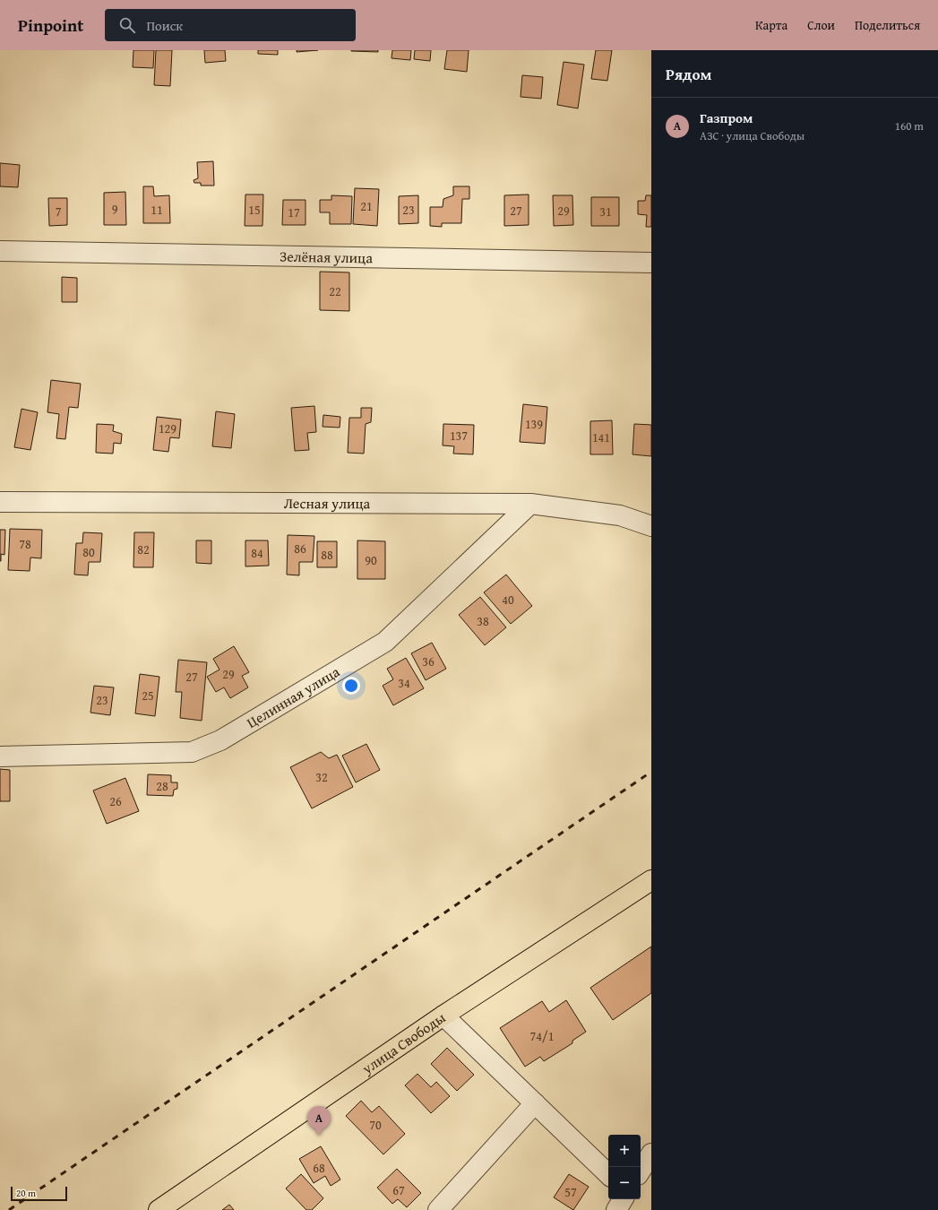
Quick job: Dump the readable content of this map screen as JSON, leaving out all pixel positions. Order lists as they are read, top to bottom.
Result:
{
  "streets": {
    "main road": ["улица Свободы"],
    "street": ["Зелёная улица", "Лесная улица", "Целинная улица"]
  },
  "crossings": [
    ["Лесная улица", "Целинная улица"]
  ],
  "house_numbers": [
    "21",
    "9",
    "11",
    "15",
    "23",
    "27",
    "29",
    "7",
    "31",
    "17",
    "22",
    "139",
    "129",
    "137",
    "141",
    "78",
    "86",
    "82",
    "80",
    "84",
    "88",
    "90",
    "40",
    "38",
    "36",
    "29",
    "27",
    "34",
    "25",
    "23",
    "32",
    "28",
    "26",
    "74/1",
    "70",
    "68",
    "67",
    "57"
  ],
  "scale_bar": "20 m",
  "page": {
    "header": "Pinpoint",
    "search": "Поиск",
    "nav": ["Карта", "Слои", "Поделиться"],
    "heading": "Рядом",
    "list": [
      {
        "mark": "A",
        "name": "Газпром",
        "note": "АЗС · улица Свободы",
        "value": "160 m"
      }
    ],
    "pins": "A",
    "map_buttons": ["+", "−"],
    "scale": "20 m"
  }
}
